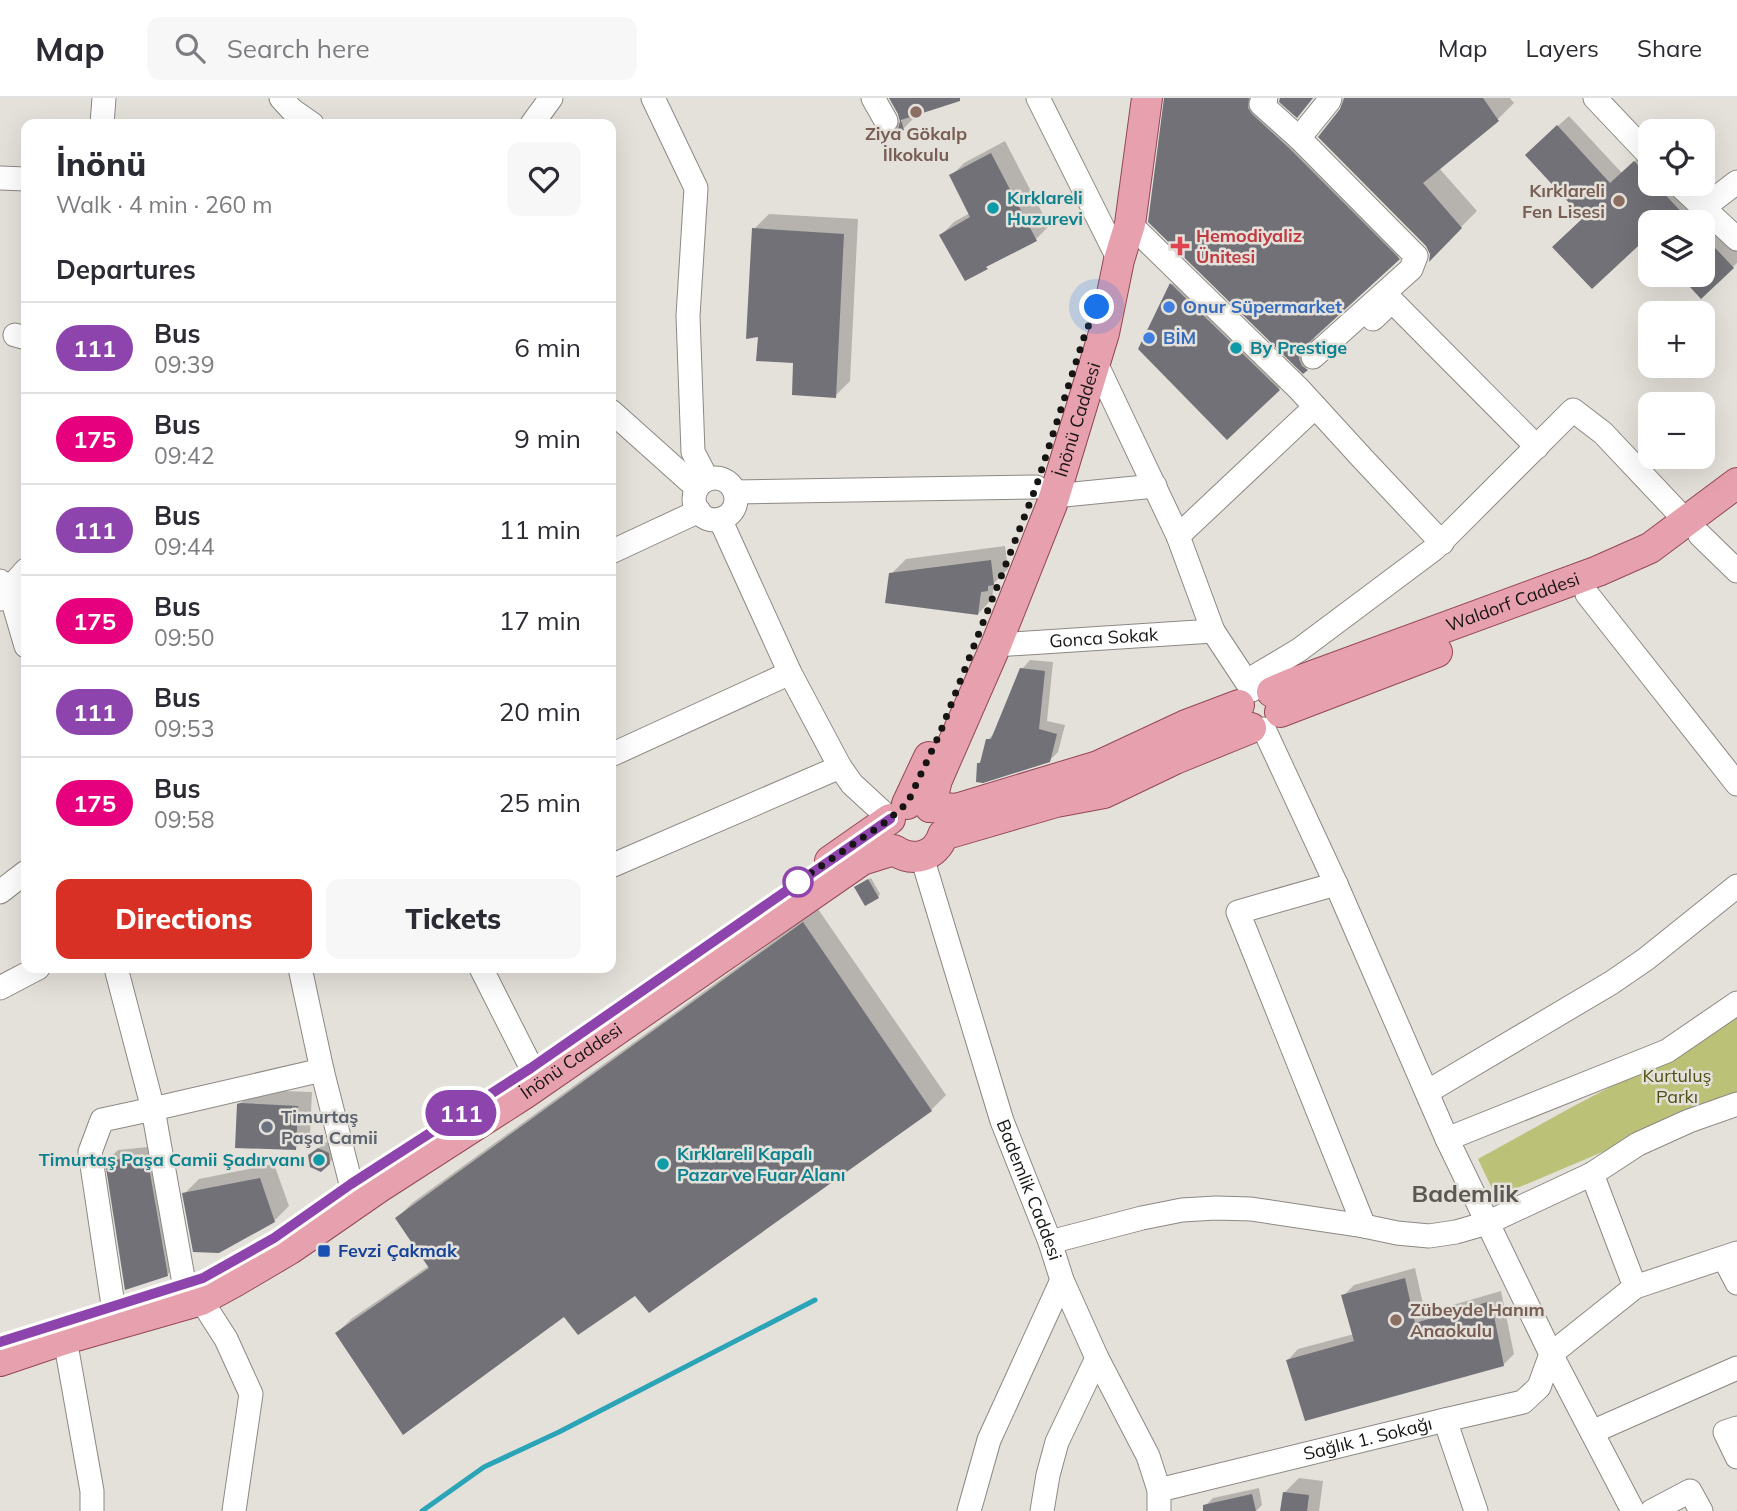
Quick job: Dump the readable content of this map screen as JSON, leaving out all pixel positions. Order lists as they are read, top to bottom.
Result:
{
  "streets": {
    "main road": ["İnönü Caddesi", "Waldorf Caddesi"],
    "street": ["Gonca Sokak", "Bademlik Caddesi", "Sağlık 1. Sokağı"]
  },
  "crossings": [
    ["İnönü Caddesi", "Waldorf Caddesi"],
    ["İnönü Caddesi", "Gonca Sokak"],
    ["İnönü Caddesi", "Bademlik Caddesi"],
    ["Waldorf Caddesi", "Bademlik Caddesi"],
    ["Bademlik Caddesi", "Sağlık 1. Sokağı"]
  ],
  "districts": ["Bademlik"],
  "parks": ["Kurtuluş Parkı"],
  "places": {
    "other": [
      "Ziya Gökalp İlkokulu",
      "Kırklareli Fen Lisesi",
      "Kırklareli Huzurevi",
      "Onur Süpermarket",
      "BİM",
      "By Prestige",
      "Timurtaş Paşa Camii",
      "Timurtaş Paşa Camii Şadırvanı",
      "Kırklareli Kapalı Pazar ve Fuar Alanı",
      "Zübeyde Hanım Anaokulu"
    ],
    "health": ["Hemodiyaliz Ünitesi"],
    "transit": ["Fevzi Çakmak"]
  },
  "lines": ["bus line 111"],
  "page": {
    "header": "Map",
    "search": "Search here",
    "nav": ["Map", "Layers", "Share"],
    "on_map": "111",
    "map_buttons": ["+", "−"],
    "heading": [
      ["İnönü", "Walk · 4 min · 260 m"],
      "Departures"
    ],
    "list": [
      {
        "mark": "111",
        "name": "Bus",
        "note": "09:39",
        "value": "6 min"
      },
      {
        "mark": "175",
        "name": "Bus",
        "note": "09:42",
        "value": "9 min"
      },
      {
        "mark": "111",
        "name": "Bus",
        "note": "09:44",
        "value": "11 min"
      },
      {
        "mark": "175",
        "name": "Bus",
        "note": "09:50",
        "value": "17 min"
      },
      {
        "mark": "111",
        "name": "Bus",
        "note": "09:53",
        "value": "20 min"
      },
      {
        "mark": "175",
        "name": "Bus",
        "note": "09:58",
        "value": "25 min"
      }
    ],
    "buttons": ["Directions", "Tickets"]
  }
}
